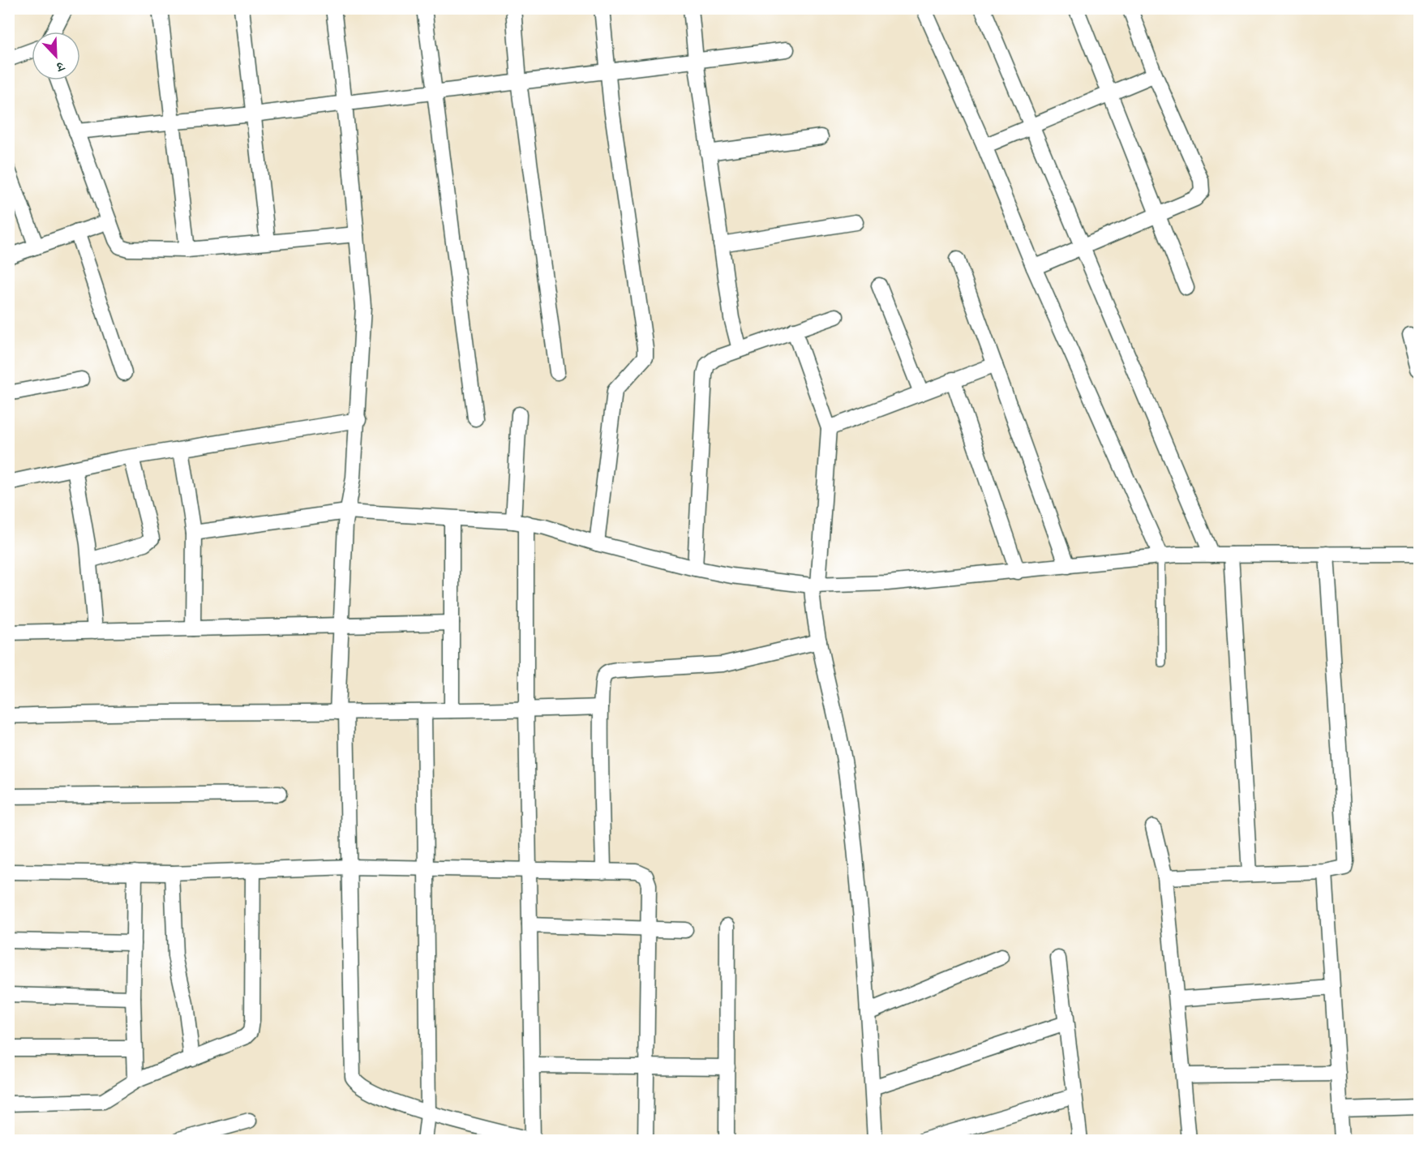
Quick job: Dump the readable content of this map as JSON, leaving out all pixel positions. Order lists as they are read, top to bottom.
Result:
{
  "north": "bottom right"
}
